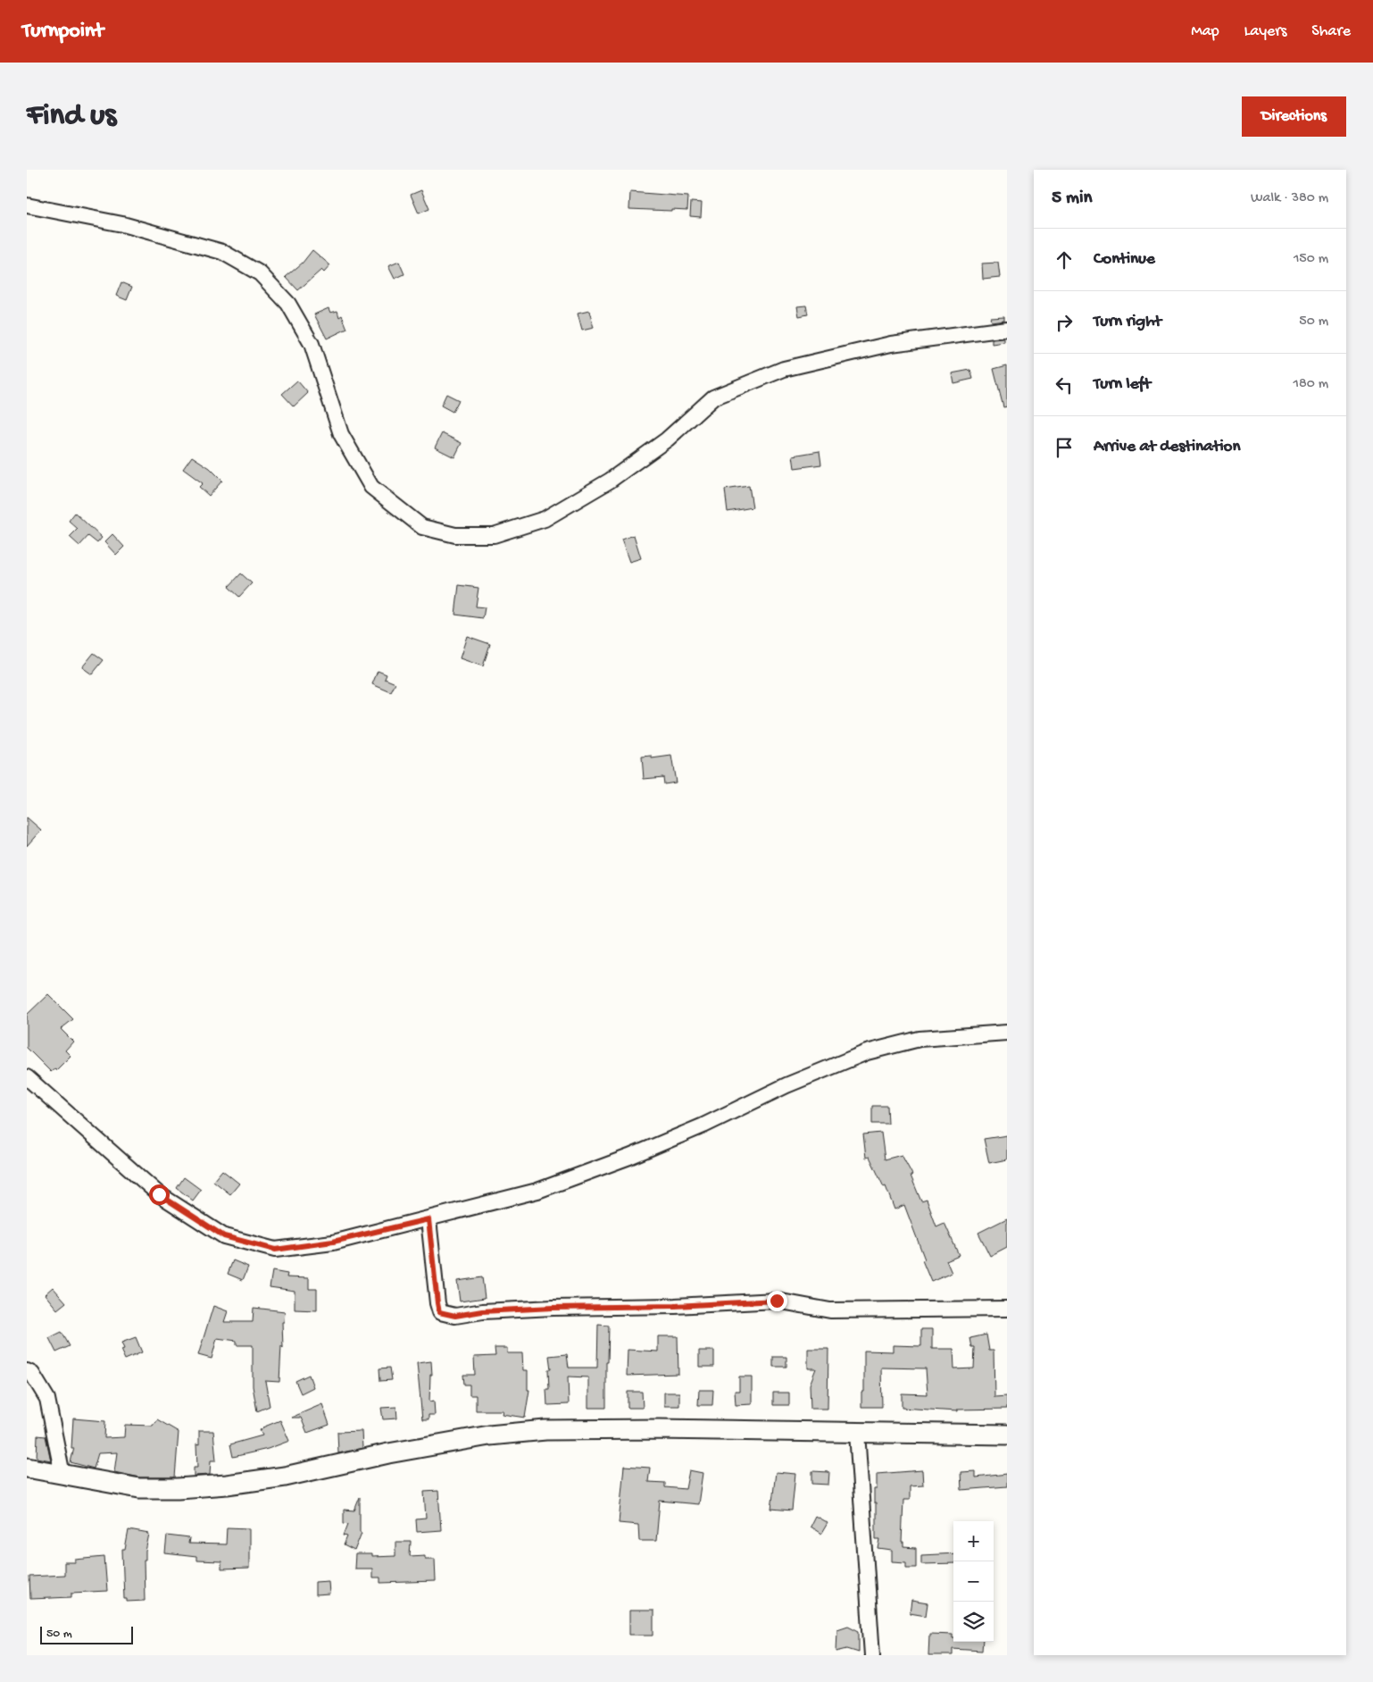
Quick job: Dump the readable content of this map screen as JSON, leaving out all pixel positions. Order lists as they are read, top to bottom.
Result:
{
  "scale_bar": "50 m",
  "page": {
    "header": "Turnpoint",
    "nav": ["Map", "Layers", "Share"],
    "buttons": "Directions",
    "title": "Find us",
    "heading": ["5 min", "Walk · 380 m"],
    "list": [
      ["Continue", "150 m"],
      ["Turn right", "50 m"],
      ["Turn left", "180 m"],
      "Arrive at destination"
    ],
    "map_buttons": ["+", "−"],
    "scale": "50 m"
  }
}
